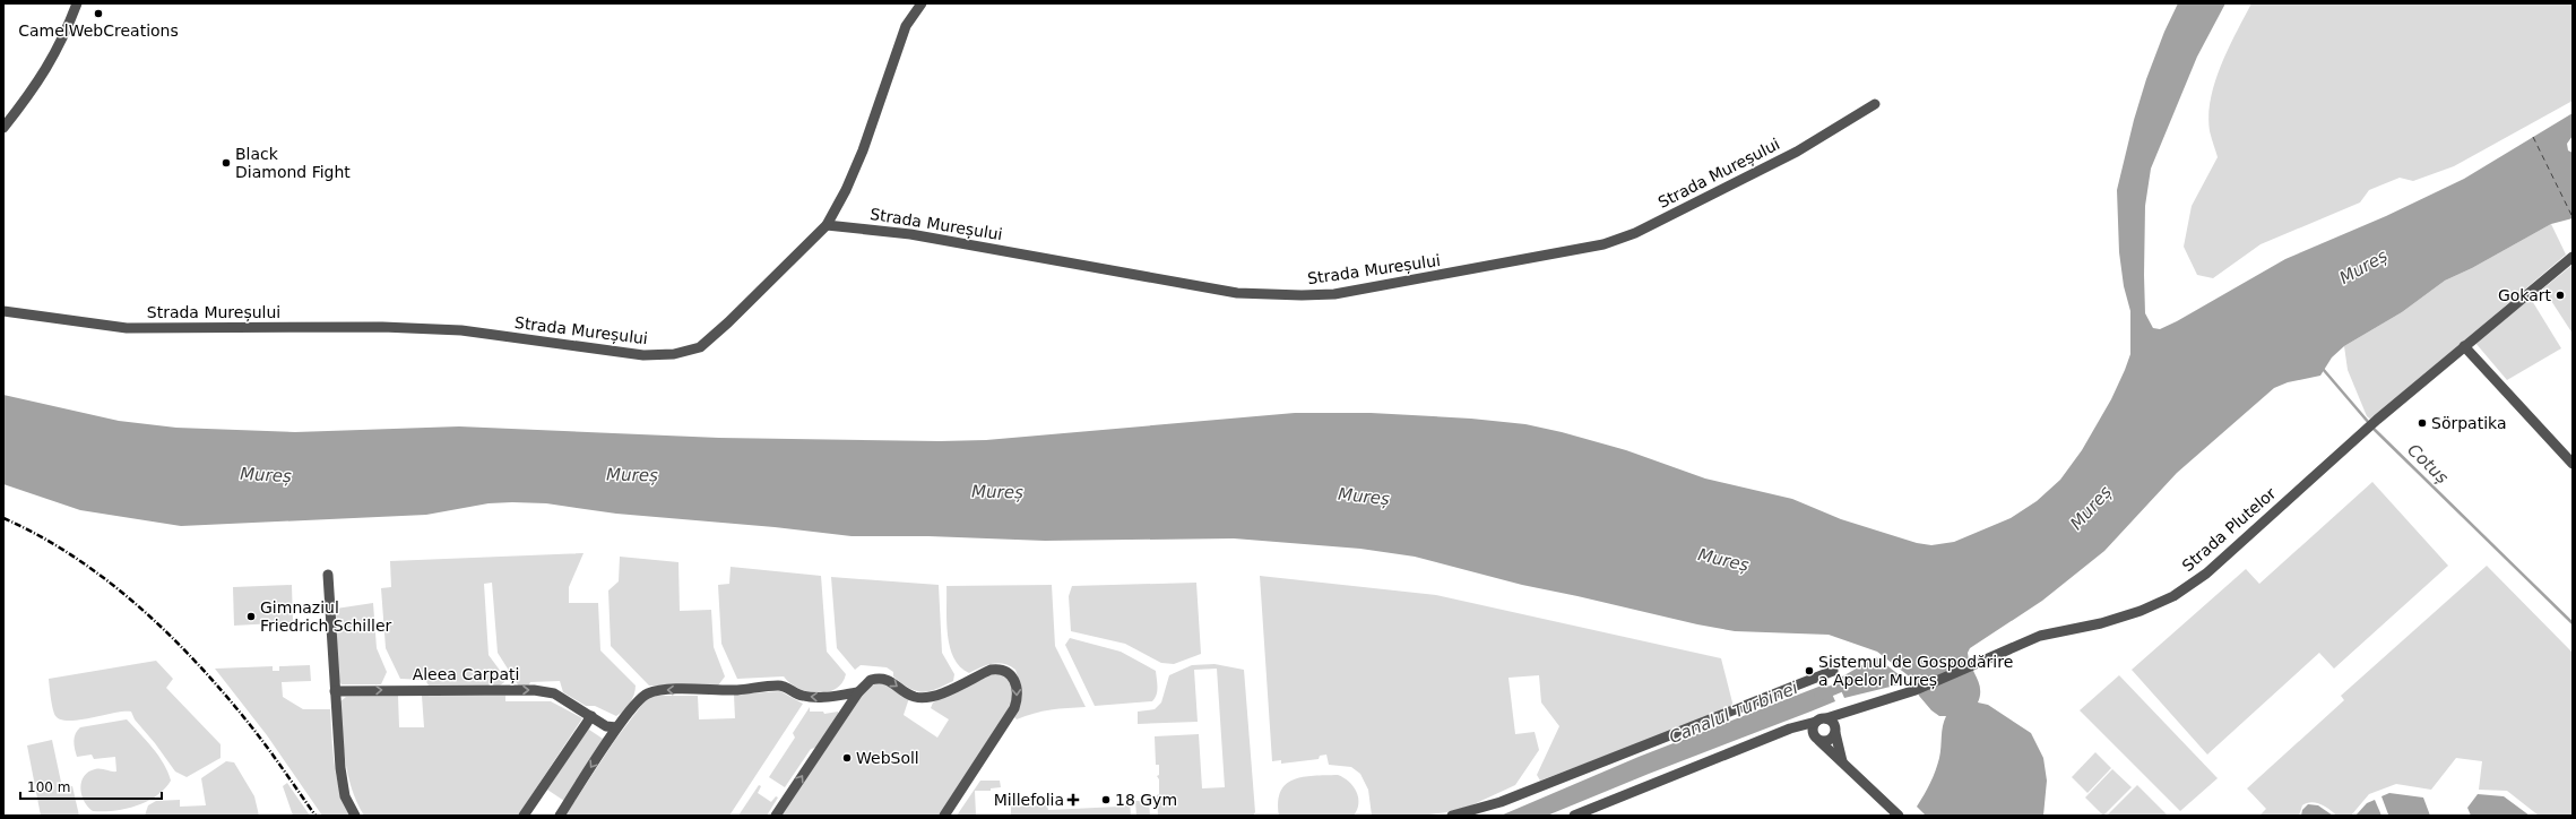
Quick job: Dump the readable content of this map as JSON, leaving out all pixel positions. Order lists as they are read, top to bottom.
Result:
{
  "streets": {
    "street": ["Strada Mureșului", "Strada Plutelor", "Aleea Carpați"]
  },
  "one_way": ["Aleea Carpați"],
  "water": ["Mureș", "Cotuș", "Canalul Turbinei"],
  "places": {
    "other": [
      "CamelWebCreations",
      "Black Diamond Fight",
      "Gokart",
      "Sörpatika",
      "Gimnaziul Friedrich Schiller",
      "Sistemul de Gospodărire a Apelor Mureș",
      "WebSoll",
      "18 Gym"
    ],
    "health": ["Millefolia"]
  },
  "scale_bar": "100 m"
}
